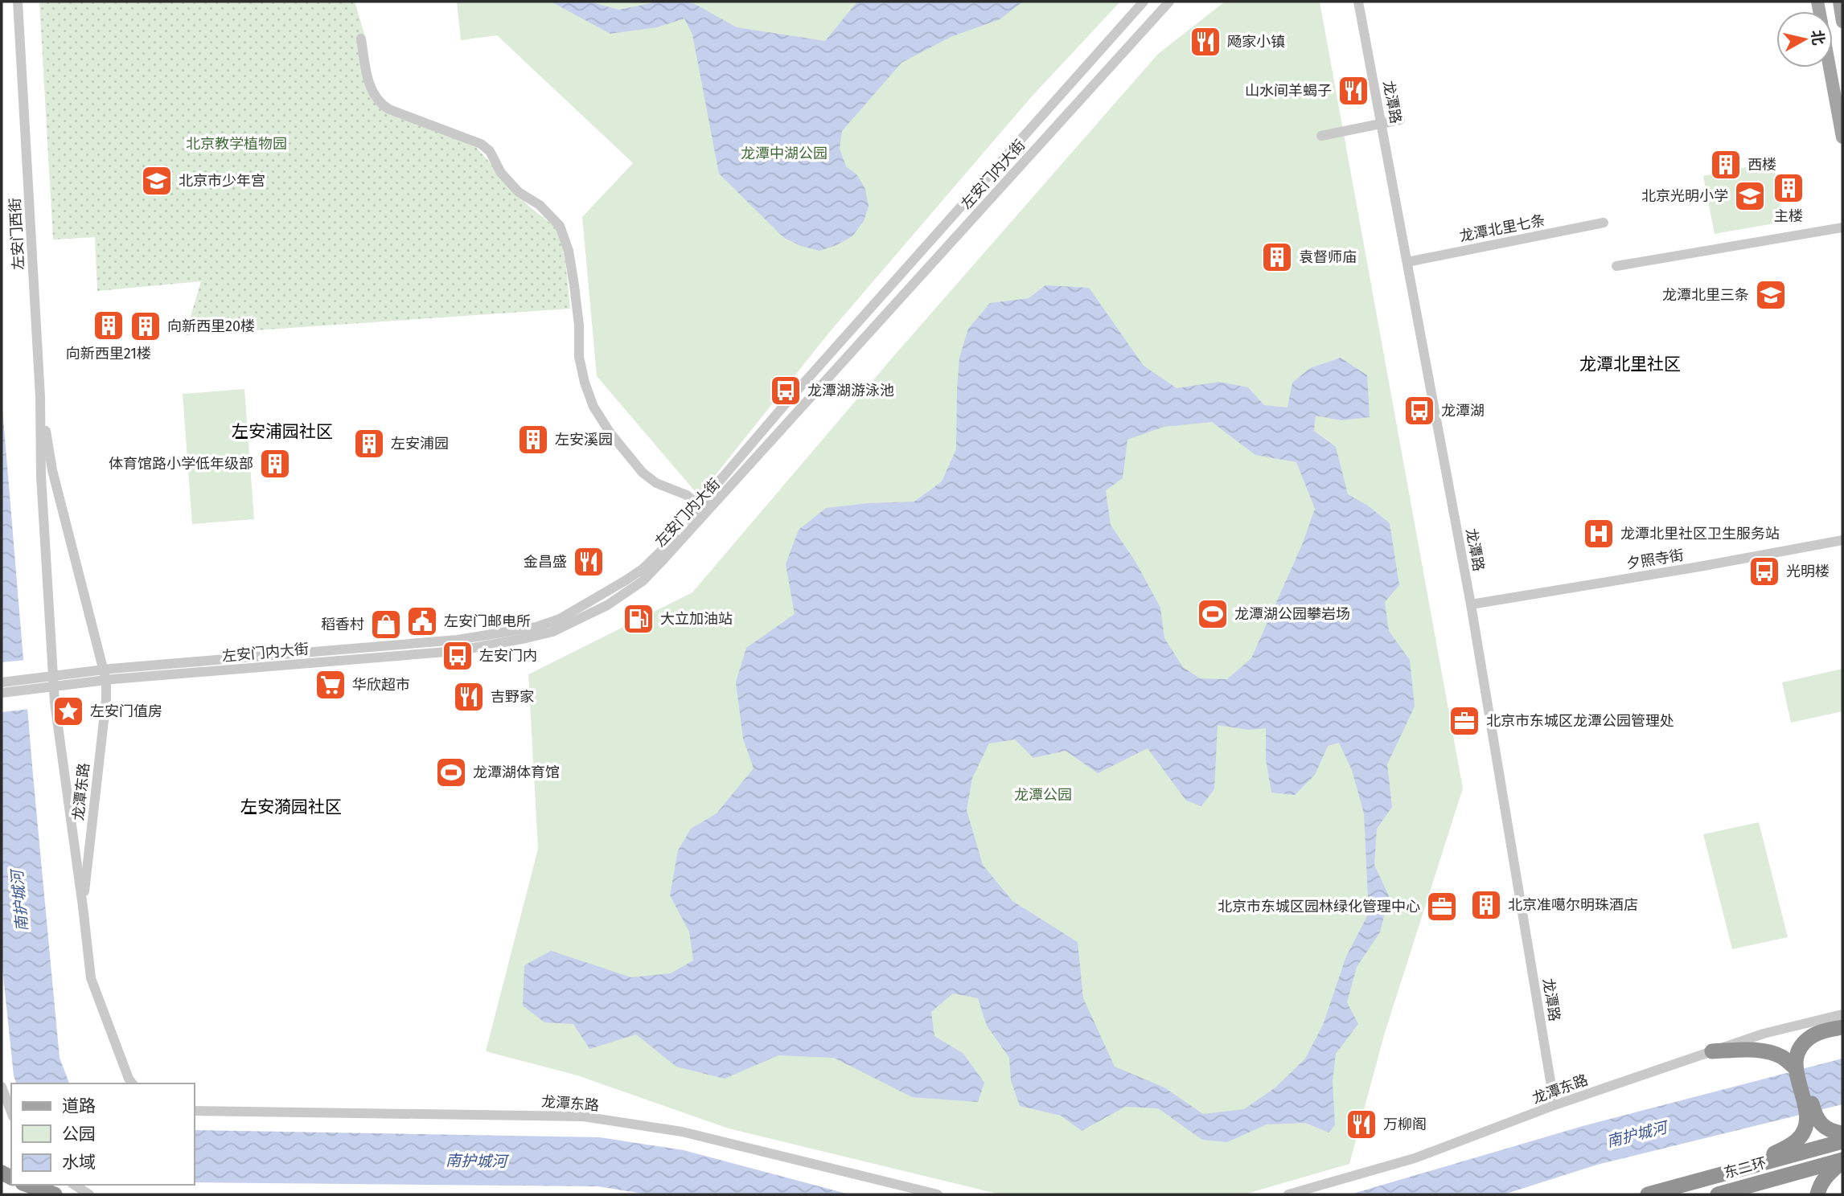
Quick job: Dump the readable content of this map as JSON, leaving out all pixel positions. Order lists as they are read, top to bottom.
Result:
{
  "streets": {
    "highway": ["东二环"],
    "street": [
      "龙潭路",
      "左安门内大街",
      "龙潭北里七条",
      "左安门西街",
      "夕照寺街",
      "龙潭东路"
    ]
  },
  "crossings": [
    ["龙潭路", "龙潭北里七条"],
    ["龙潭路", "夕照寺街"],
    ["龙潭路", "龙潭东路"],
    ["左安门内大街", "左安门西街"],
    ["左安门内大街", "龙潭东路"],
    ["左安门西街", "龙潭东路"]
  ],
  "districts": ["龙潭北里社区", "左安浦园社区", "左安漪园社区"],
  "water": ["南护城河"],
  "parks": ["北京教学植物园", "龙潭中湖公园", "龙潭公园"],
  "places": {
    "restaurant": [
      "飏家小镇",
      "山水间羊蝎子",
      "金昌盛",
      "吉野家",
      "万柳阁"
    ],
    "building": [
      "西楼",
      "主楼",
      "袁督师庙",
      "向新西里21楼",
      "向新西里20楼",
      "左安溪园",
      "左安浦园",
      "体育馆路小学低年级部",
      "北京准噶尔明珠酒店"
    ],
    "school or university": ["北京市少年宫", "北京光明小学", "龙潭北里三条"],
    "bus stop": [
      "龙潭湖游泳池",
      "龙潭湖",
      "光明楼",
      "左安门内"
    ],
    "hospital": ["龙潭北里社区卫生服务站"],
    "sports": ["龙潭湖公园攀岩场", "龙潭湖体育馆"],
    "fuel station": ["大立加油站"],
    "public building": ["左安门邮电所"],
    "shop": ["稻香村"],
    "supermarket": ["华欣超市"],
    "place": ["左安门值房"],
    "office": ["北京市东城区龙潭公园管理处", "北京市东城区园林绿化管理中心"]
  },
  "legend": ["道路", "公园", "水域"],
  "north": "right"
}
